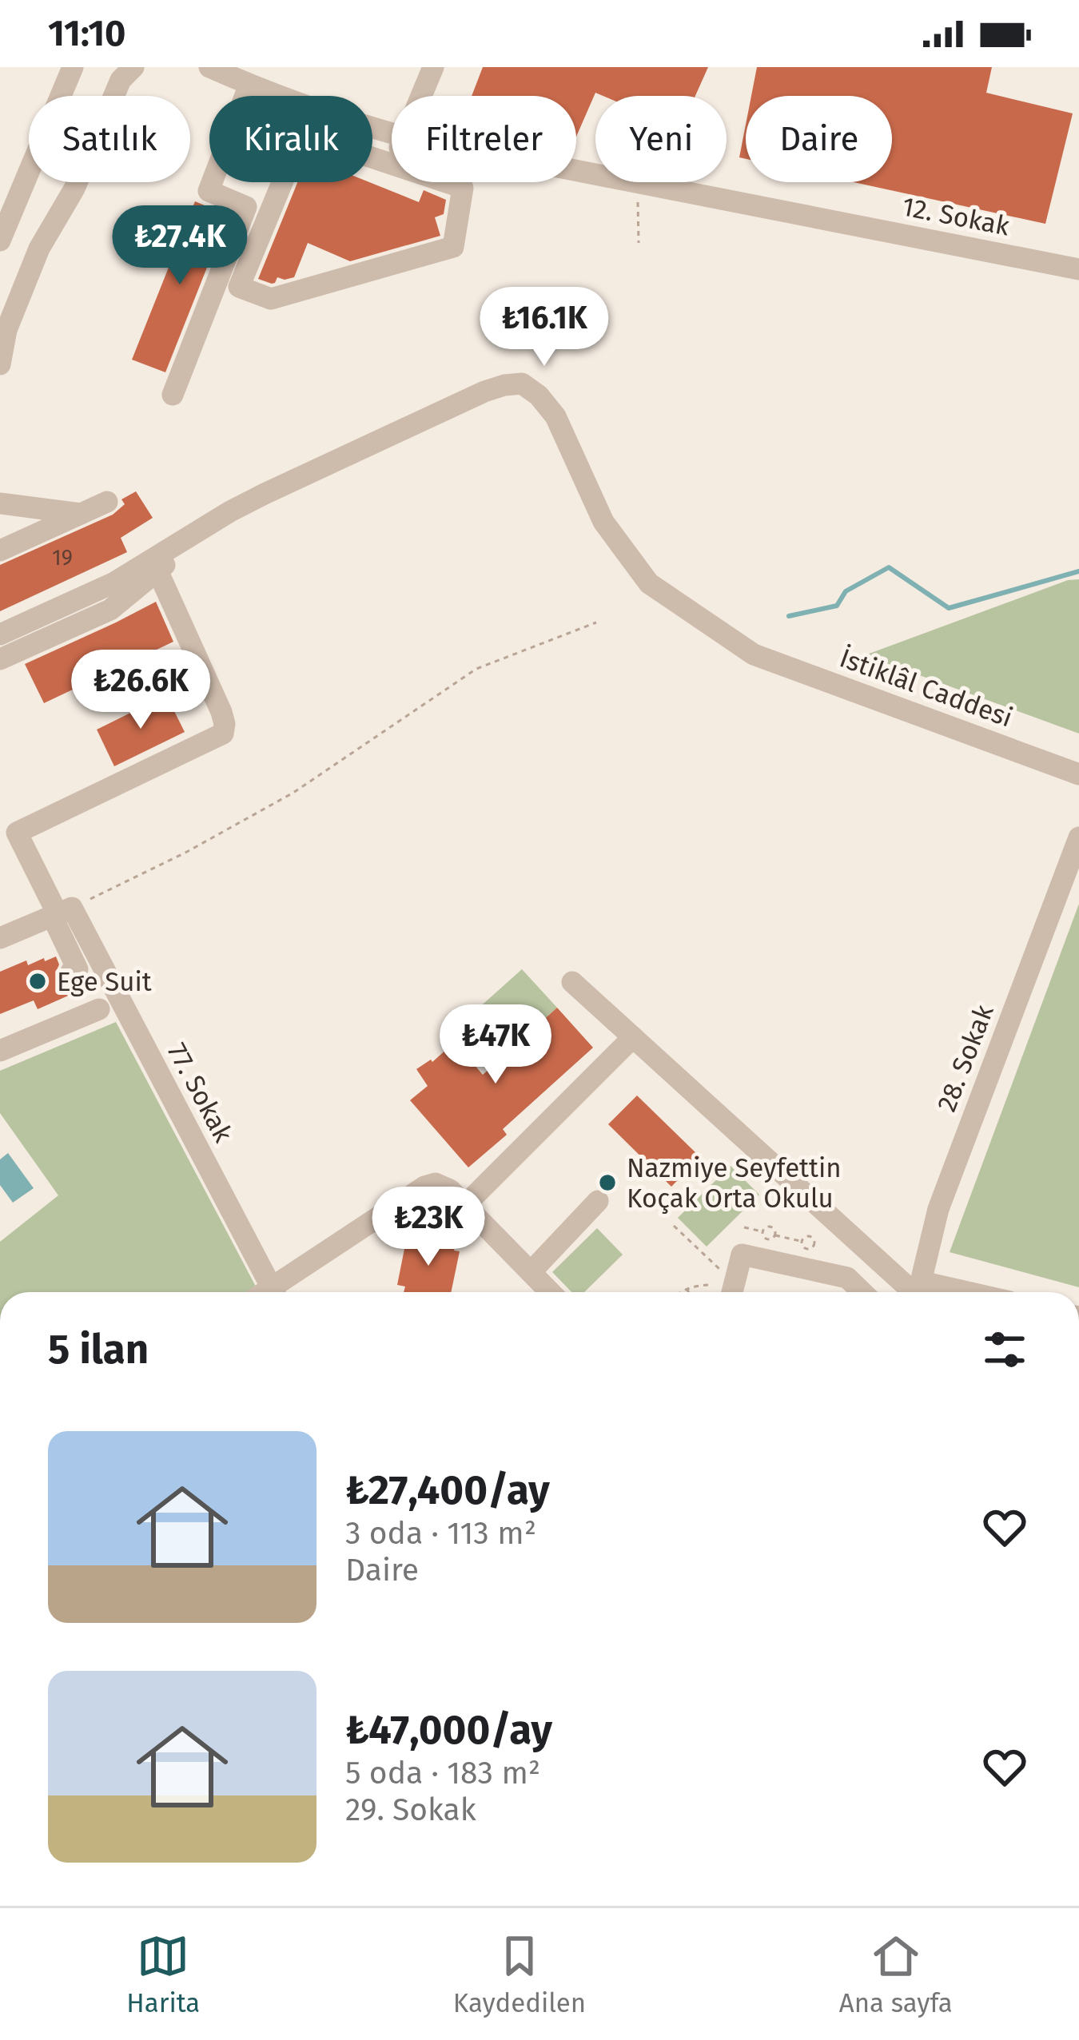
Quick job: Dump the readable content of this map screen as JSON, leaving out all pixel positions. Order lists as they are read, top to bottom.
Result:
{
  "streets": {
    "street": [
      "12. Sokak",
      "İstiklâl Caddesi",
      "28. Sokak",
      "77. Sokak"
    ]
  },
  "places": ["Ege Suit", "Nazmiye Seyfettin Koçak Orta Okulu"],
  "house_numbers": ["19"],
  "page": {
    "status": "11:10",
    "chip": [
      "Satılık",
      "Kiralık",
      "Filtreler",
      "Yeni",
      "Daire"
    ],
    "price": [
      "₺27.4K",
      "₺16.1K",
      "₺26.6K",
      "₺47K",
      "₺23K"
    ],
    "heading": "5 ilan",
    "list": [
      {
        "name": "₺27,400/ay",
        "note": "3 oda · 113 m² · Daire"
      },
      {
        "name": "₺47,000/ay",
        "note": "5 oda · 183 m² · 29. Sokak"
      }
    ],
    "tabs": ["Harita", "Kaydedilen", "Ana sayfa"]
  }
}
